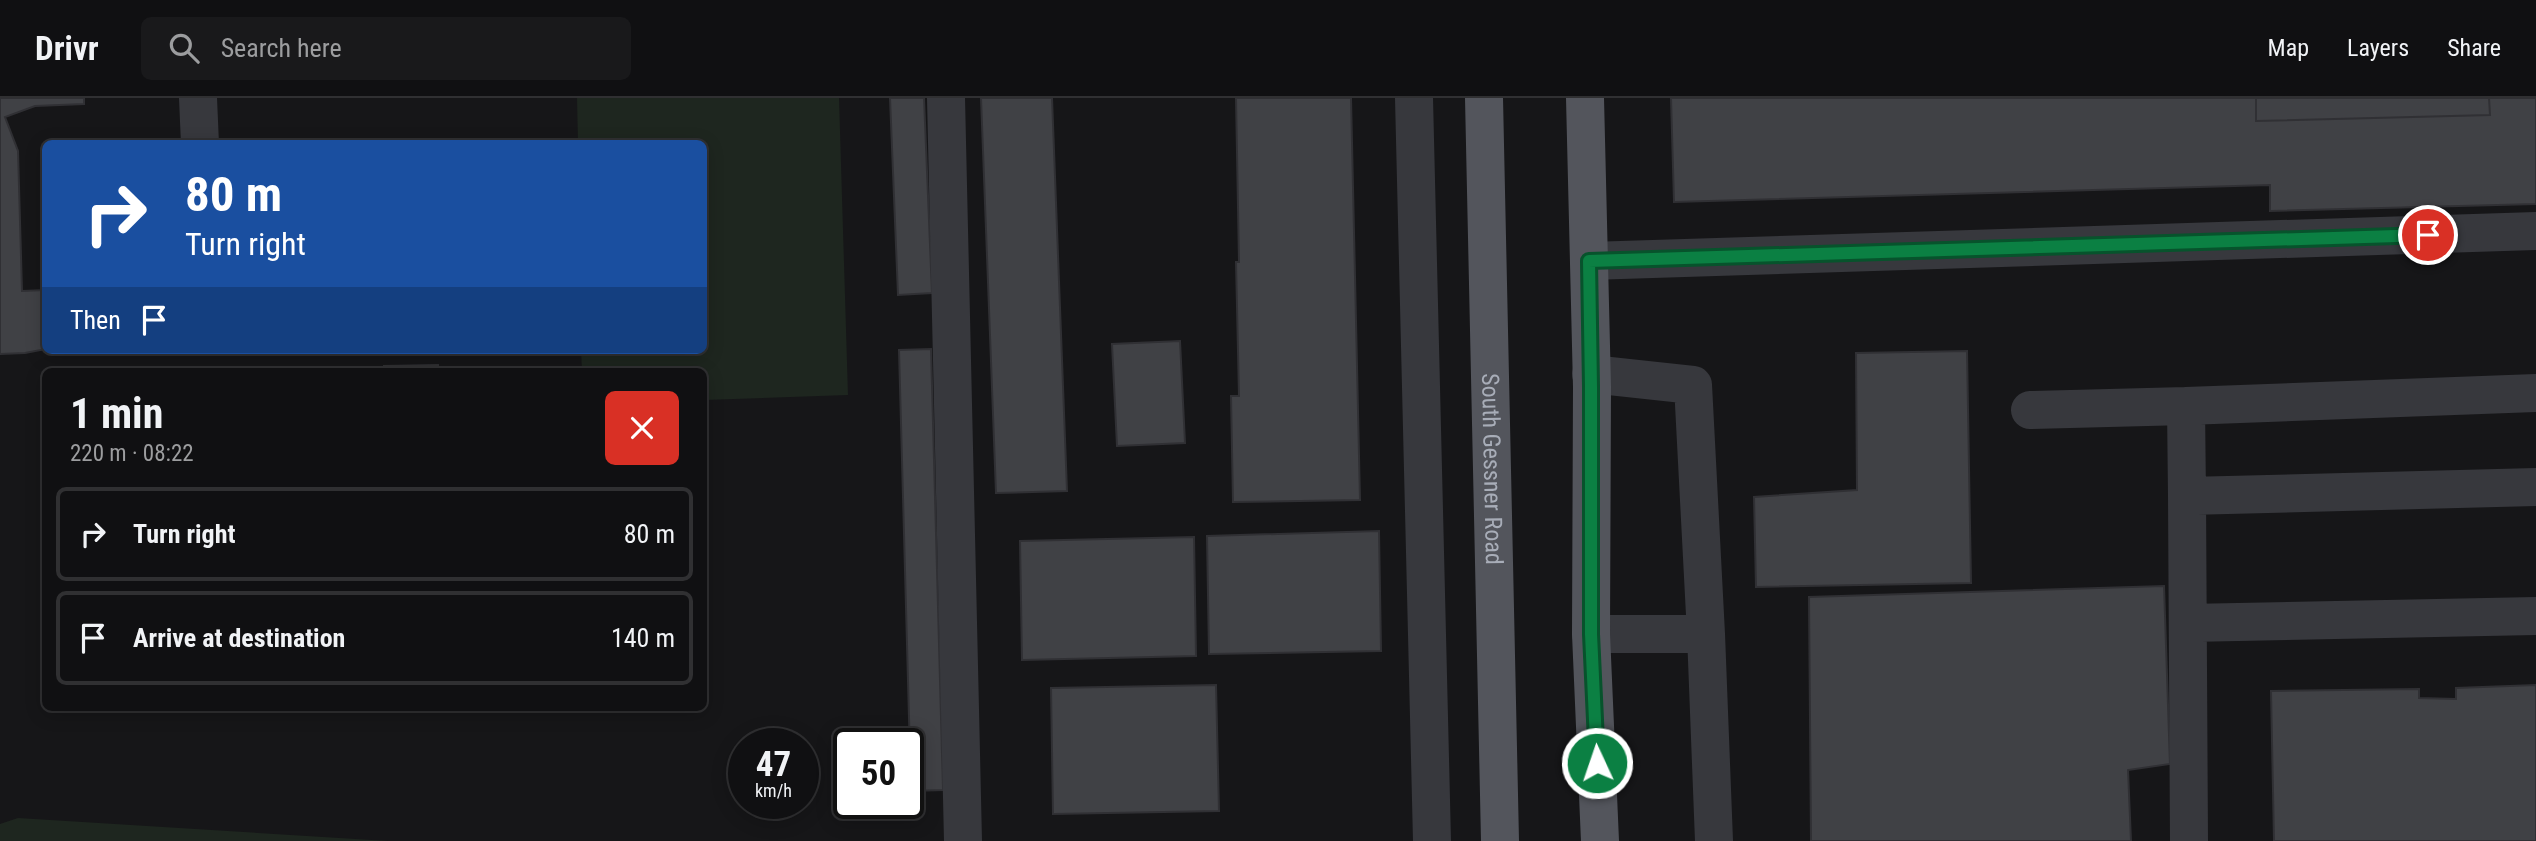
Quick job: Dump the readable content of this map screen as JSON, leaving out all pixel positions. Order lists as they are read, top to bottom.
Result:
{
  "streets": {
    "main road": ["South Gessner Road"]
  },
  "page": {
    "header": "Drivr",
    "search": "Search here",
    "nav": ["Map", "Layers", "Share"],
    "turn": ["80 m", "Turn right"],
    "then": "Then",
    "heading": ["1 min", "220 m · 08:22"],
    "list": [
      {
        "name": "Turn right",
        "value": "80 m"
      },
      {
        "name": "Arrive at destination",
        "value": "140 m"
      }
    ],
    "speed": "47 km/h",
    "limit": "50"
  }
}
